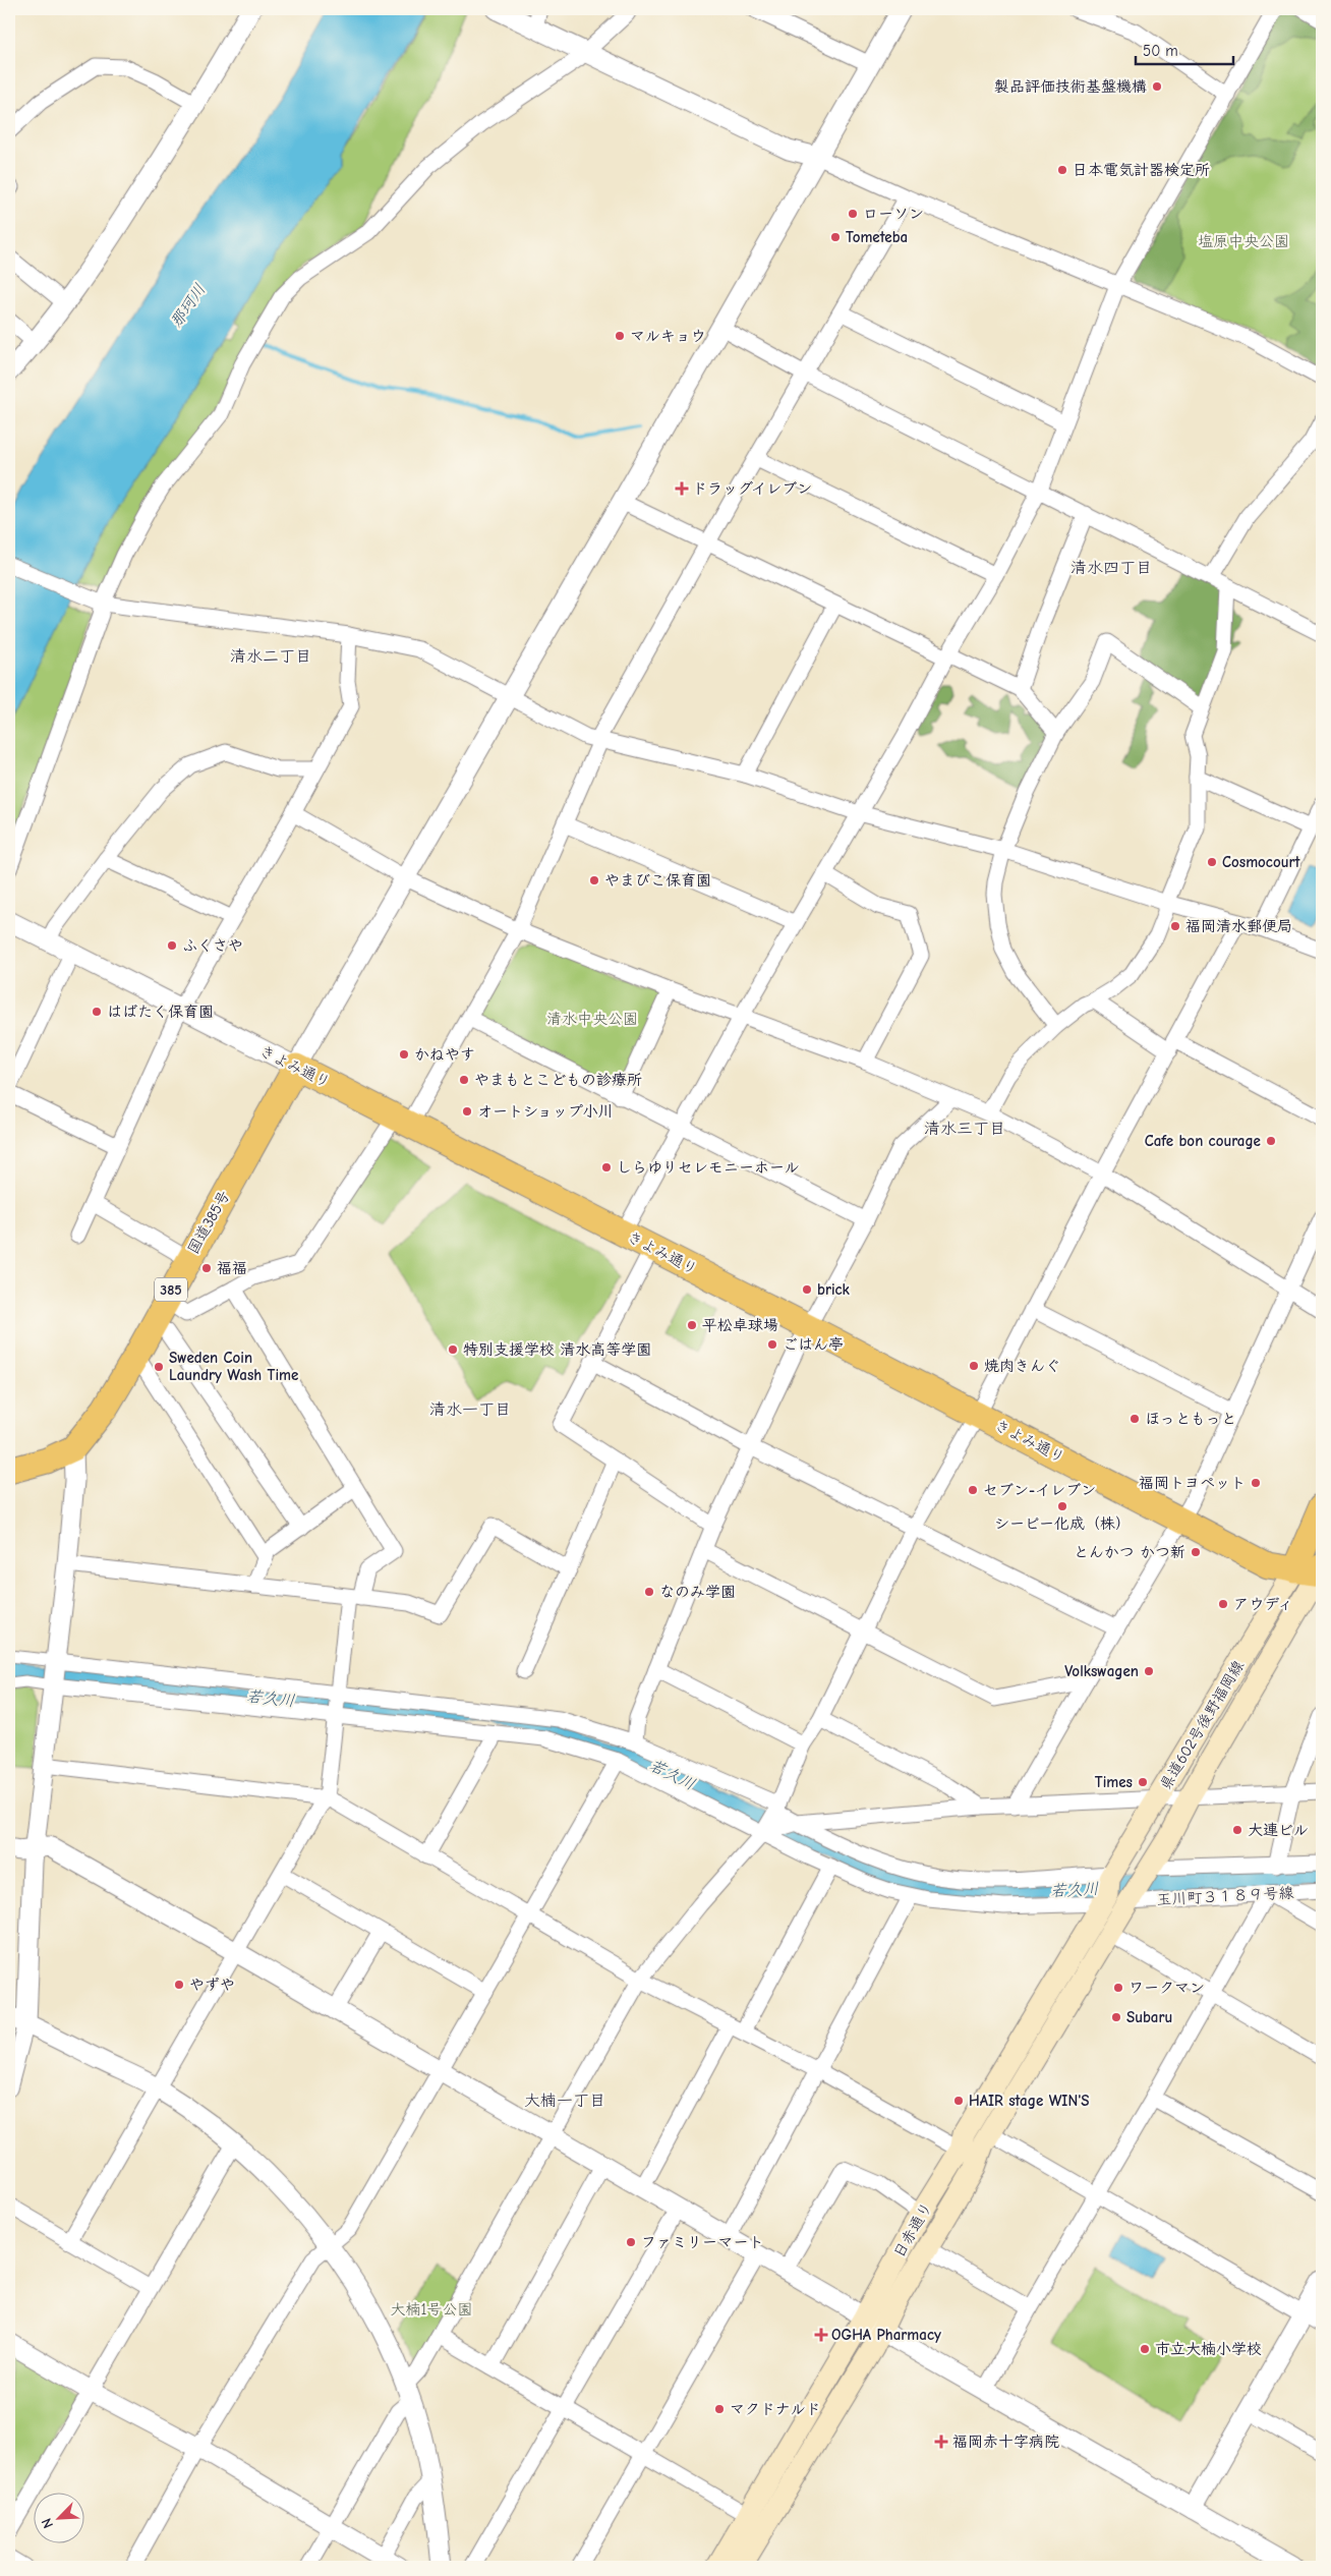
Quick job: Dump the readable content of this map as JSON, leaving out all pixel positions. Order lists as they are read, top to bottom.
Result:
{
  "streets": {
    "highway": ["きよみ通り", "国道385号", "385"],
    "main road": ["県道602号後野福岡線", "日赤通り"],
    "street": ["玉川町３１８９号線"]
  },
  "crossings": [
    ["きよみ通り", "国道385号"],
    ["きよみ通り", "県道602号後野福岡線"],
    ["県道602号後野福岡線", "玉川町３１８９号線"],
    ["県道602号後野福岡線", "日赤通り"],
    ["玉川町３１８９号線", "日赤通り"]
  ],
  "districts": [
    "清水四丁目",
    "清水二丁目",
    "清水三丁目",
    "清水一丁目",
    "大楠一丁目"
  ],
  "water": ["那珂川", "若久川"],
  "parks": ["塩原中央公園", "清水中央公園", "大楠1号公園"],
  "places": {
    "other": [
      "製品評価技術基盤機構",
      "日本電気計器検定所",
      "ローソン",
      "Tometeba",
      "マルキョウ",
      "Cosmocourt",
      "やまびこ保育園",
      "福岡清水郵便局",
      "ふくさや",
      "はばたく保育園",
      "かねやす",
      "やまもとこどもの診療所",
      "オートショップ小川",
      "Cafe bon courage",
      "しらゆりセレモニーホール",
      "福福",
      "brick",
      "平松卓球場",
      "ごはん亭",
      "特別支援学校 清水高等学園",
      "焼肉きんぐ",
      "Sweden Coin Laundry Wash Time",
      "ほっともっと",
      "福岡トヨペット",
      "セブン-イレブン",
      "シーピー化成（株）",
      "とんかつ かつ新",
      "なのみ学園",
      "アウディ",
      "Volkswagen",
      "Times",
      "大連ビル",
      "やずや",
      "ワークマン",
      "Subaru",
      "HAIR stage WIN'S",
      "ファミリーマート",
      "市立大楠小学校",
      "マクドナルド"
    ],
    "health": ["ドラッグイレブン", "OGHA Pharmacy", "福岡赤十字病院"]
  },
  "scale_bar": "50 m",
  "north": "bottom left"
}
